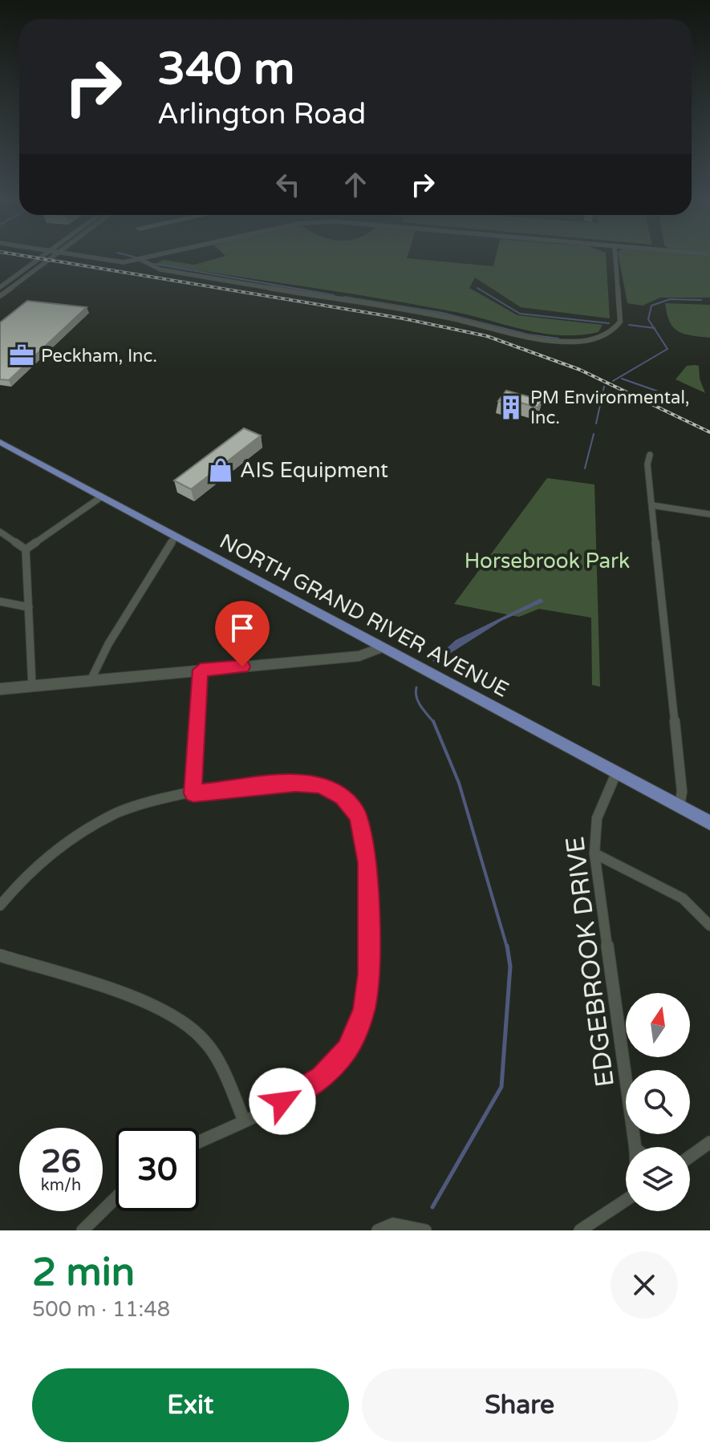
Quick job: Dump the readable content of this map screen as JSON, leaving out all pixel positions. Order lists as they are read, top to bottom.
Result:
{
  "streets": {
    "main road": ["NORTH GRAND RIVER AVENUE"],
    "street": ["EDGEBROOK DRIVE"]
  },
  "crossings": [
    ["NORTH GRAND RIVER AVENUE", "EDGEBROOK DRIVE"]
  ],
  "parks": ["Horsebrook Park"],
  "places": {
    "office": ["Peckham, Inc."],
    "building": ["PM Environmental, Inc."],
    "shop": ["AIS Equipment"]
  },
  "north": "top",
  "page": {
    "turn": ["340 m", "Arlington Road"],
    "speed": "26 km/h",
    "limit": "30",
    "heading": ["2 min", "500 m · 11:48"],
    "buttons": ["Exit", "Share"]
  }
}
